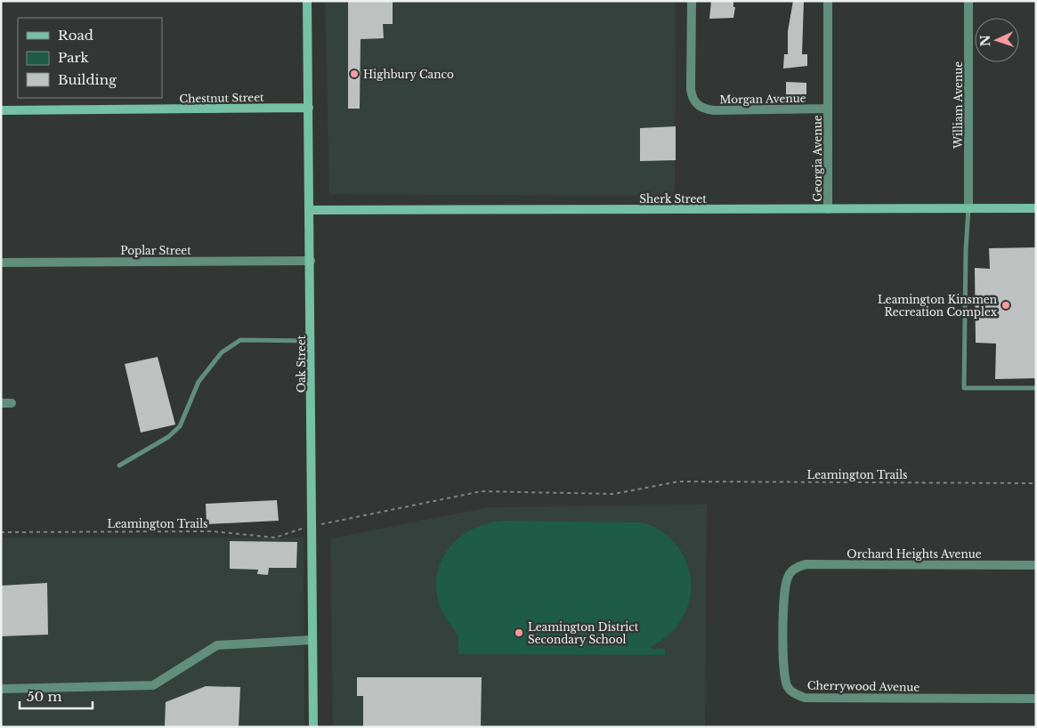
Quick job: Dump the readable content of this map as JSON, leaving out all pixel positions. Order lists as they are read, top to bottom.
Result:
{
  "streets": {
    "street": [
      "Chestnut Street",
      "Morgan Avenue",
      "William Avenue",
      "Georgia Avenue",
      "Sherk Street",
      "Poplar Street",
      "Oak Street",
      "Orchard Heights Avenue",
      "Cherrywood Avenue"
    ],
    "path": ["Leamington Trails"]
  },
  "crossings": [
    ["Chestnut Street", "Oak Street"],
    ["Morgan Avenue", "Georgia Avenue"],
    ["William Avenue", "Sherk Street"],
    ["Georgia Avenue", "Sherk Street"],
    ["Sherk Street", "Oak Street"],
    ["Poplar Street", "Oak Street"],
    ["Oak Street", "Leamington Trails"],
    ["Orchard Heights Avenue", "Cherrywood Avenue"]
  ],
  "places": ["Highbury Canco", "Leamington Kinsmen Recreation Complex", "Leamington District Secondary School"],
  "legend": ["Road", "Park", "Building"],
  "scale_bar": "50 m",
  "north": "left"
}
